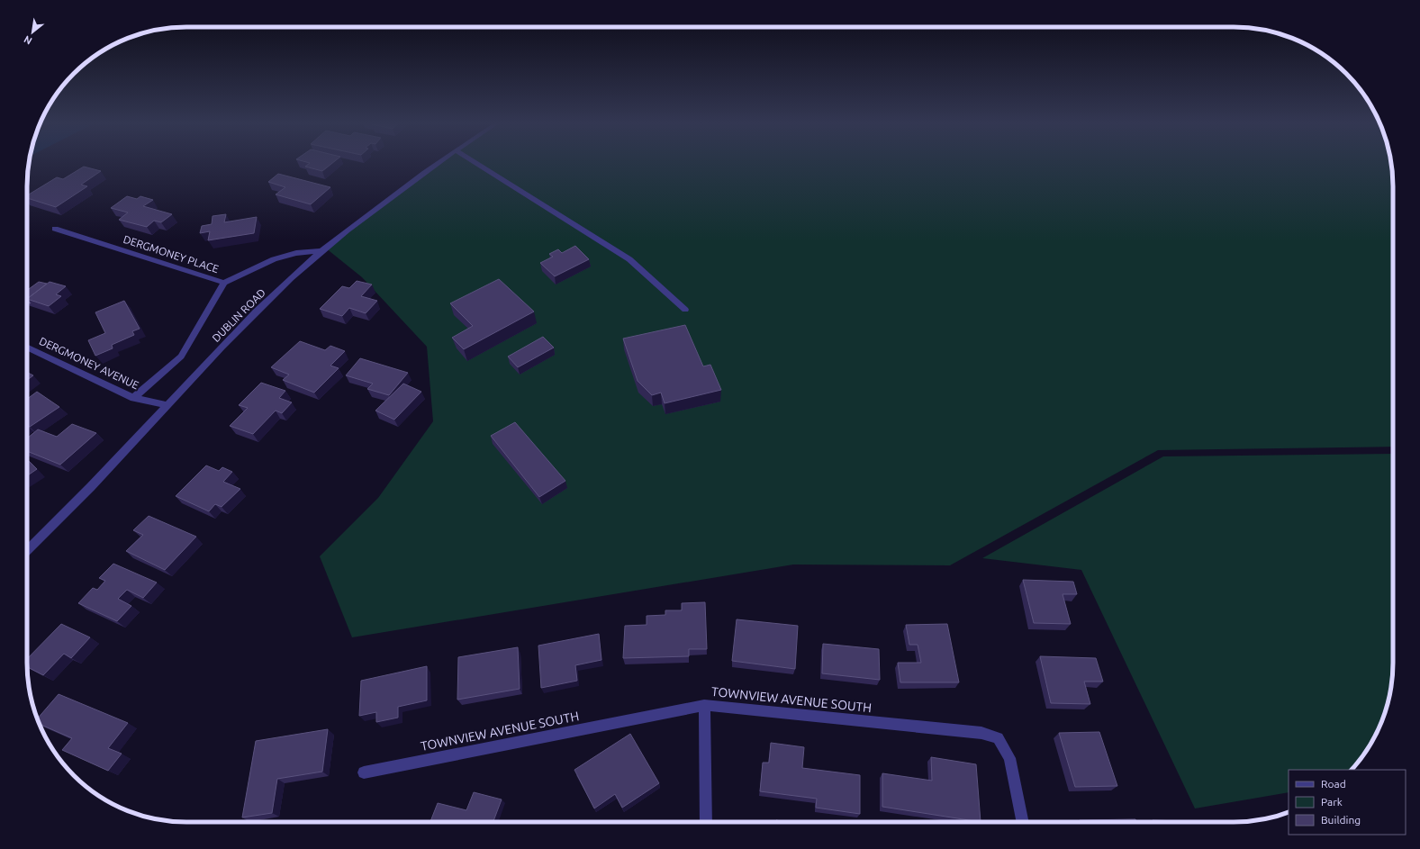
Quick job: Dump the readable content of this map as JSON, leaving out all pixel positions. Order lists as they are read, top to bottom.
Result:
{
  "streets": {
    "street": [
      "DERGMONEY PLACE",
      "DUBLIN ROAD",
      "DERGMONEY AVENUE",
      "TOWNVIEW AVENUE SOUTH"
    ]
  },
  "crossings": [
    ["DERGMONEY PLACE", "DUBLIN ROAD"],
    ["DUBLIN ROAD", "DERGMONEY AVENUE"]
  ],
  "legend": ["Road", "Park", "Building"],
  "north": "bottom left"
}
